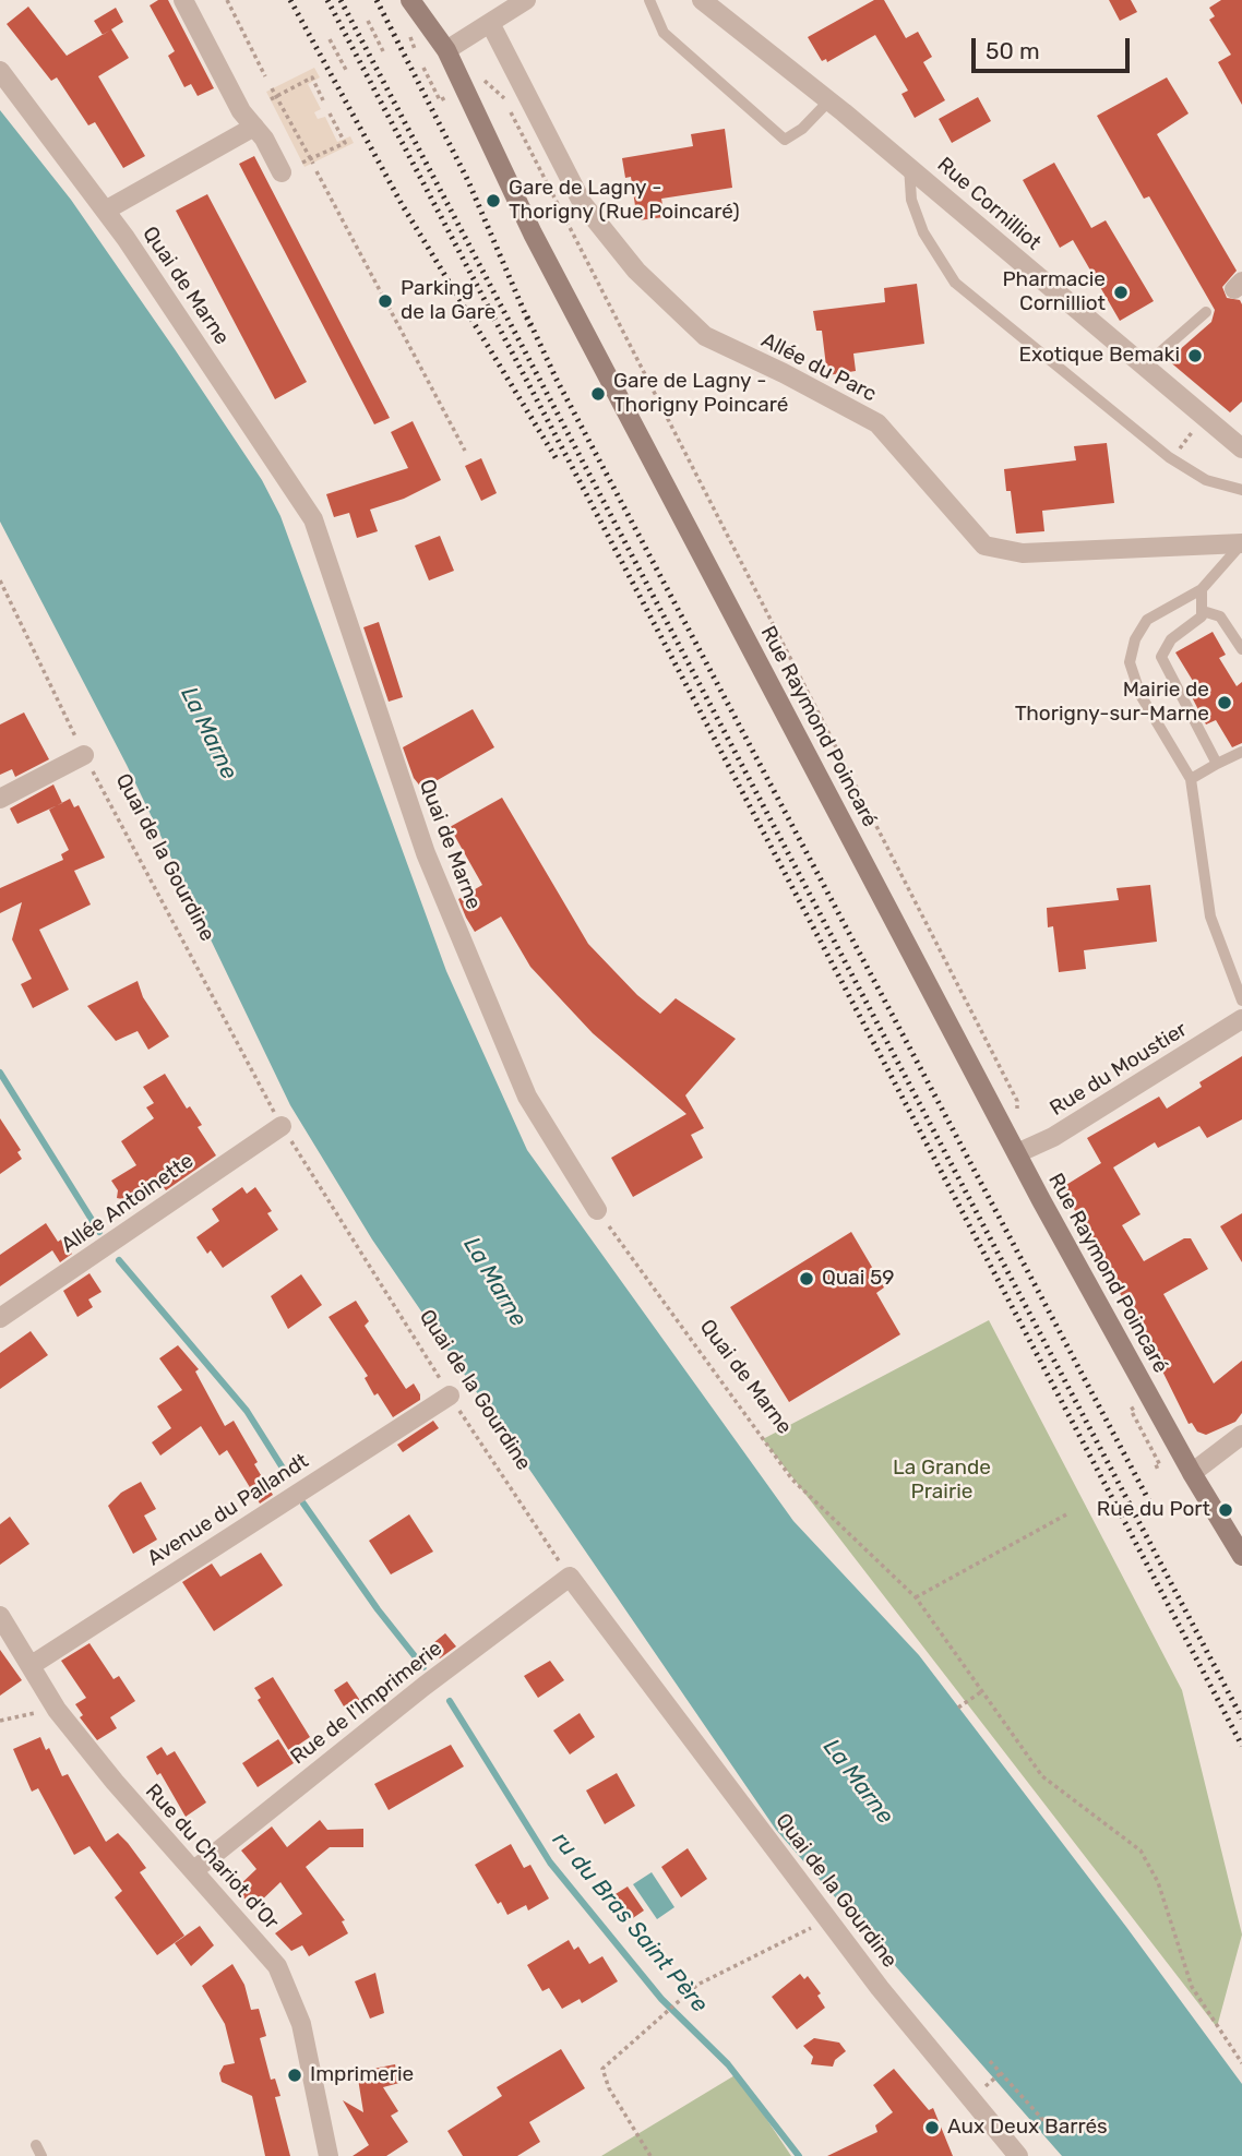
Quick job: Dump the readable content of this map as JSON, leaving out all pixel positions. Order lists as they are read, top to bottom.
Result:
{
  "streets": {
    "street": [
      "Rue Cornilliot",
      "Quai de Marne",
      "Allée du Parc",
      "Rue Raymond Poincaré",
      "Quai de la Gourdine",
      "Rue du Moustier",
      "Allée Antoinette",
      "Avenue du Pallandt",
      "Rue de l'Imprimerie",
      "Rue du Chariot d'Or"
    ]
  },
  "crossings": [
    ["Rue Raymond Poincaré", "Rue du Moustier"],
    ["Quai de la Gourdine", "Allée Antoinette"],
    ["Quai de la Gourdine", "Avenue du Pallandt"],
    ["Quai de la Gourdine", "Rue de l'Imprimerie"],
    ["Avenue du Pallandt", "Rue du Chariot d'Or"],
    ["Rue de l'Imprimerie", "Rue du Chariot d'Or"]
  ],
  "water": ["La Marne", "ru du Bras Saint Père"],
  "parks": ["La Grande Prairie"],
  "places": [
    "Gare de Lagny - Thorigny (Rue Poincaré)",
    "Pharmacie Cornilliot",
    "Parking de la Gare",
    "Exotique Bemaki",
    "Gare de Lagny - Thorigny Poincaré",
    "Mairie de Thorigny-sur-Marne",
    "Quai 59",
    "Rue du Port",
    "Imprimerie",
    "Aux Deux Barrés"
  ],
  "scale_bar": "50 m"
}
